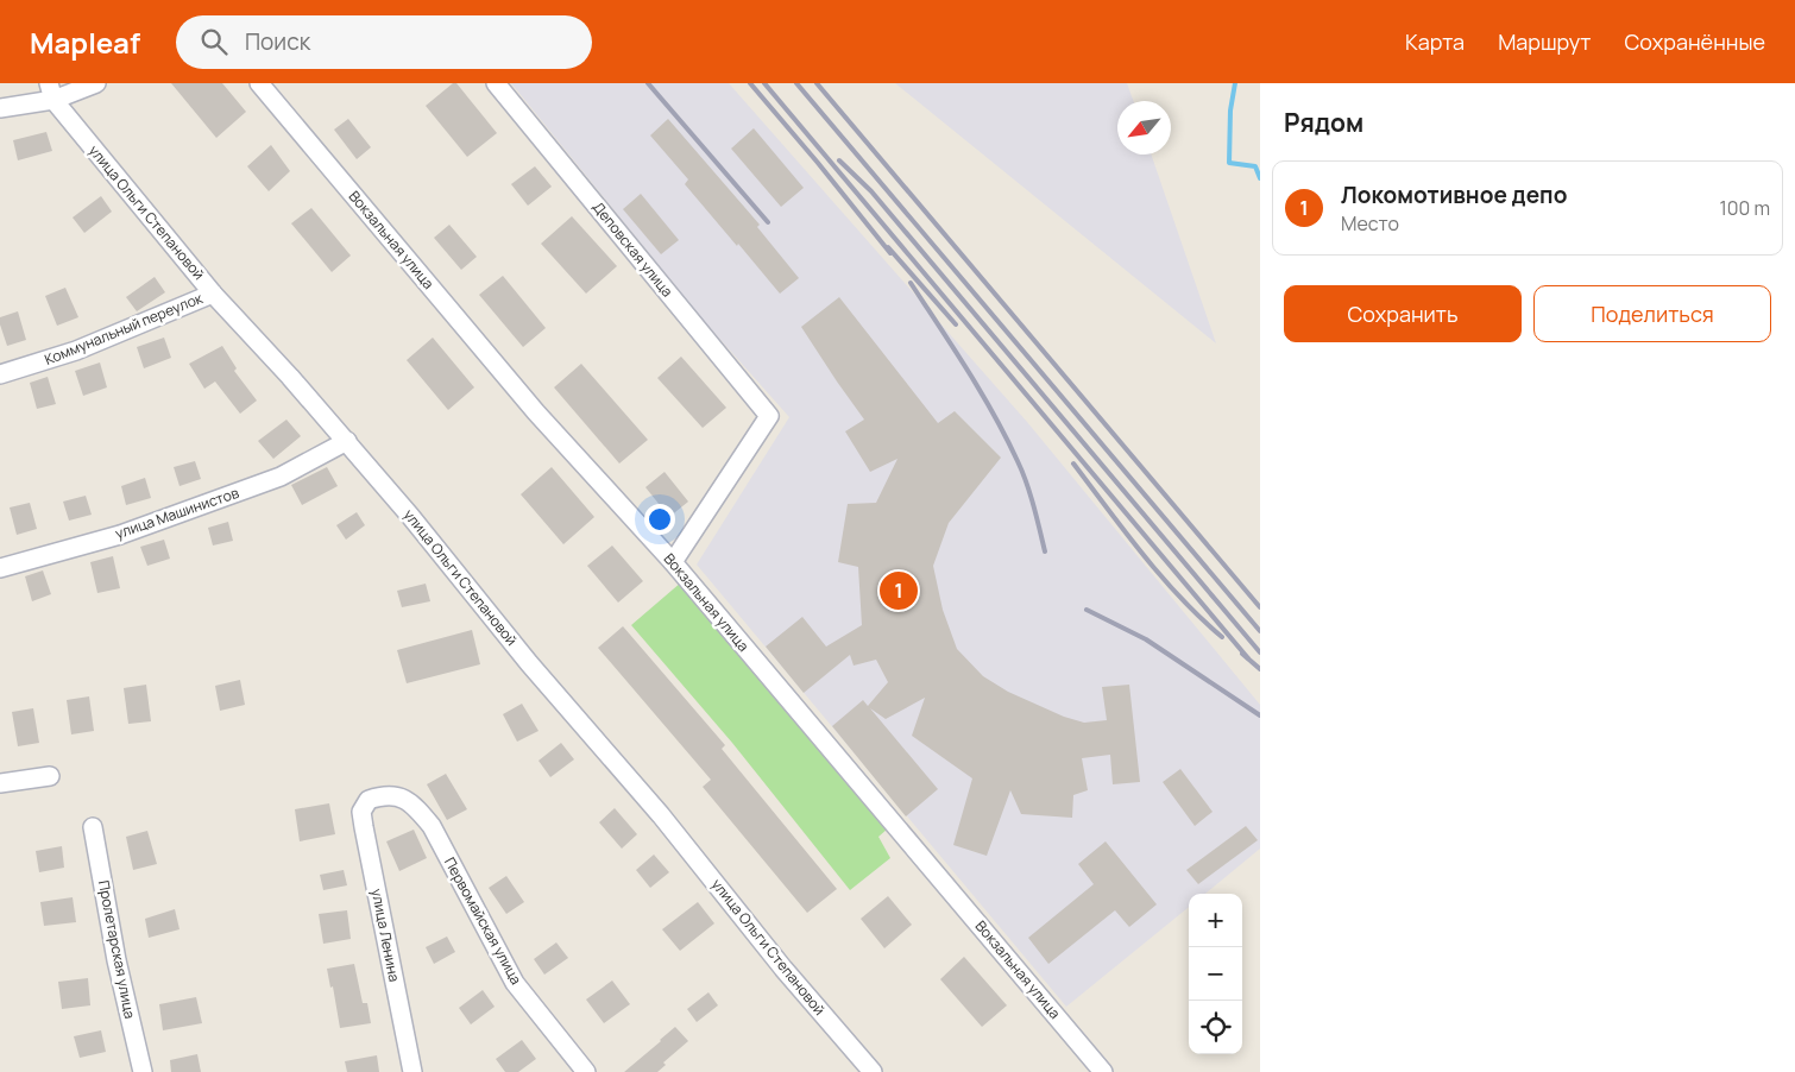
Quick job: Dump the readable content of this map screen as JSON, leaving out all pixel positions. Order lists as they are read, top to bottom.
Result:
{
  "streets": {
    "street": [
      "улица Ольги Степановой",
      "Вокзальная улица",
      "Деповская улица",
      "Коммунальный переулок",
      "улица Машинистов",
      "Первомайская улица",
      "улица Ленина",
      "Пролетарская улица"
    ]
  },
  "crossings": [
    ["улица Ольги Степановой", "Коммунальный переулок"],
    ["улица Ольги Степановой", "улица Машинистов"],
    ["Вокзальная улица", "Деповская улица"],
    ["Первомайская улица", "улица Ленина"]
  ],
  "north": "bottom left",
  "page": {
    "header": "Mapleaf",
    "search": "Поиск",
    "nav": ["Карта", "Маршрут", "Сохранённые"],
    "heading": "Рядом",
    "list": [
      {
        "mark": "1",
        "name": "Локомотивное депо",
        "note": "Место",
        "value": "100 m"
      }
    ],
    "buttons": ["Сохранить", "Поделиться"],
    "pins": "1",
    "map_buttons": ["+", "−"]
  }
}
